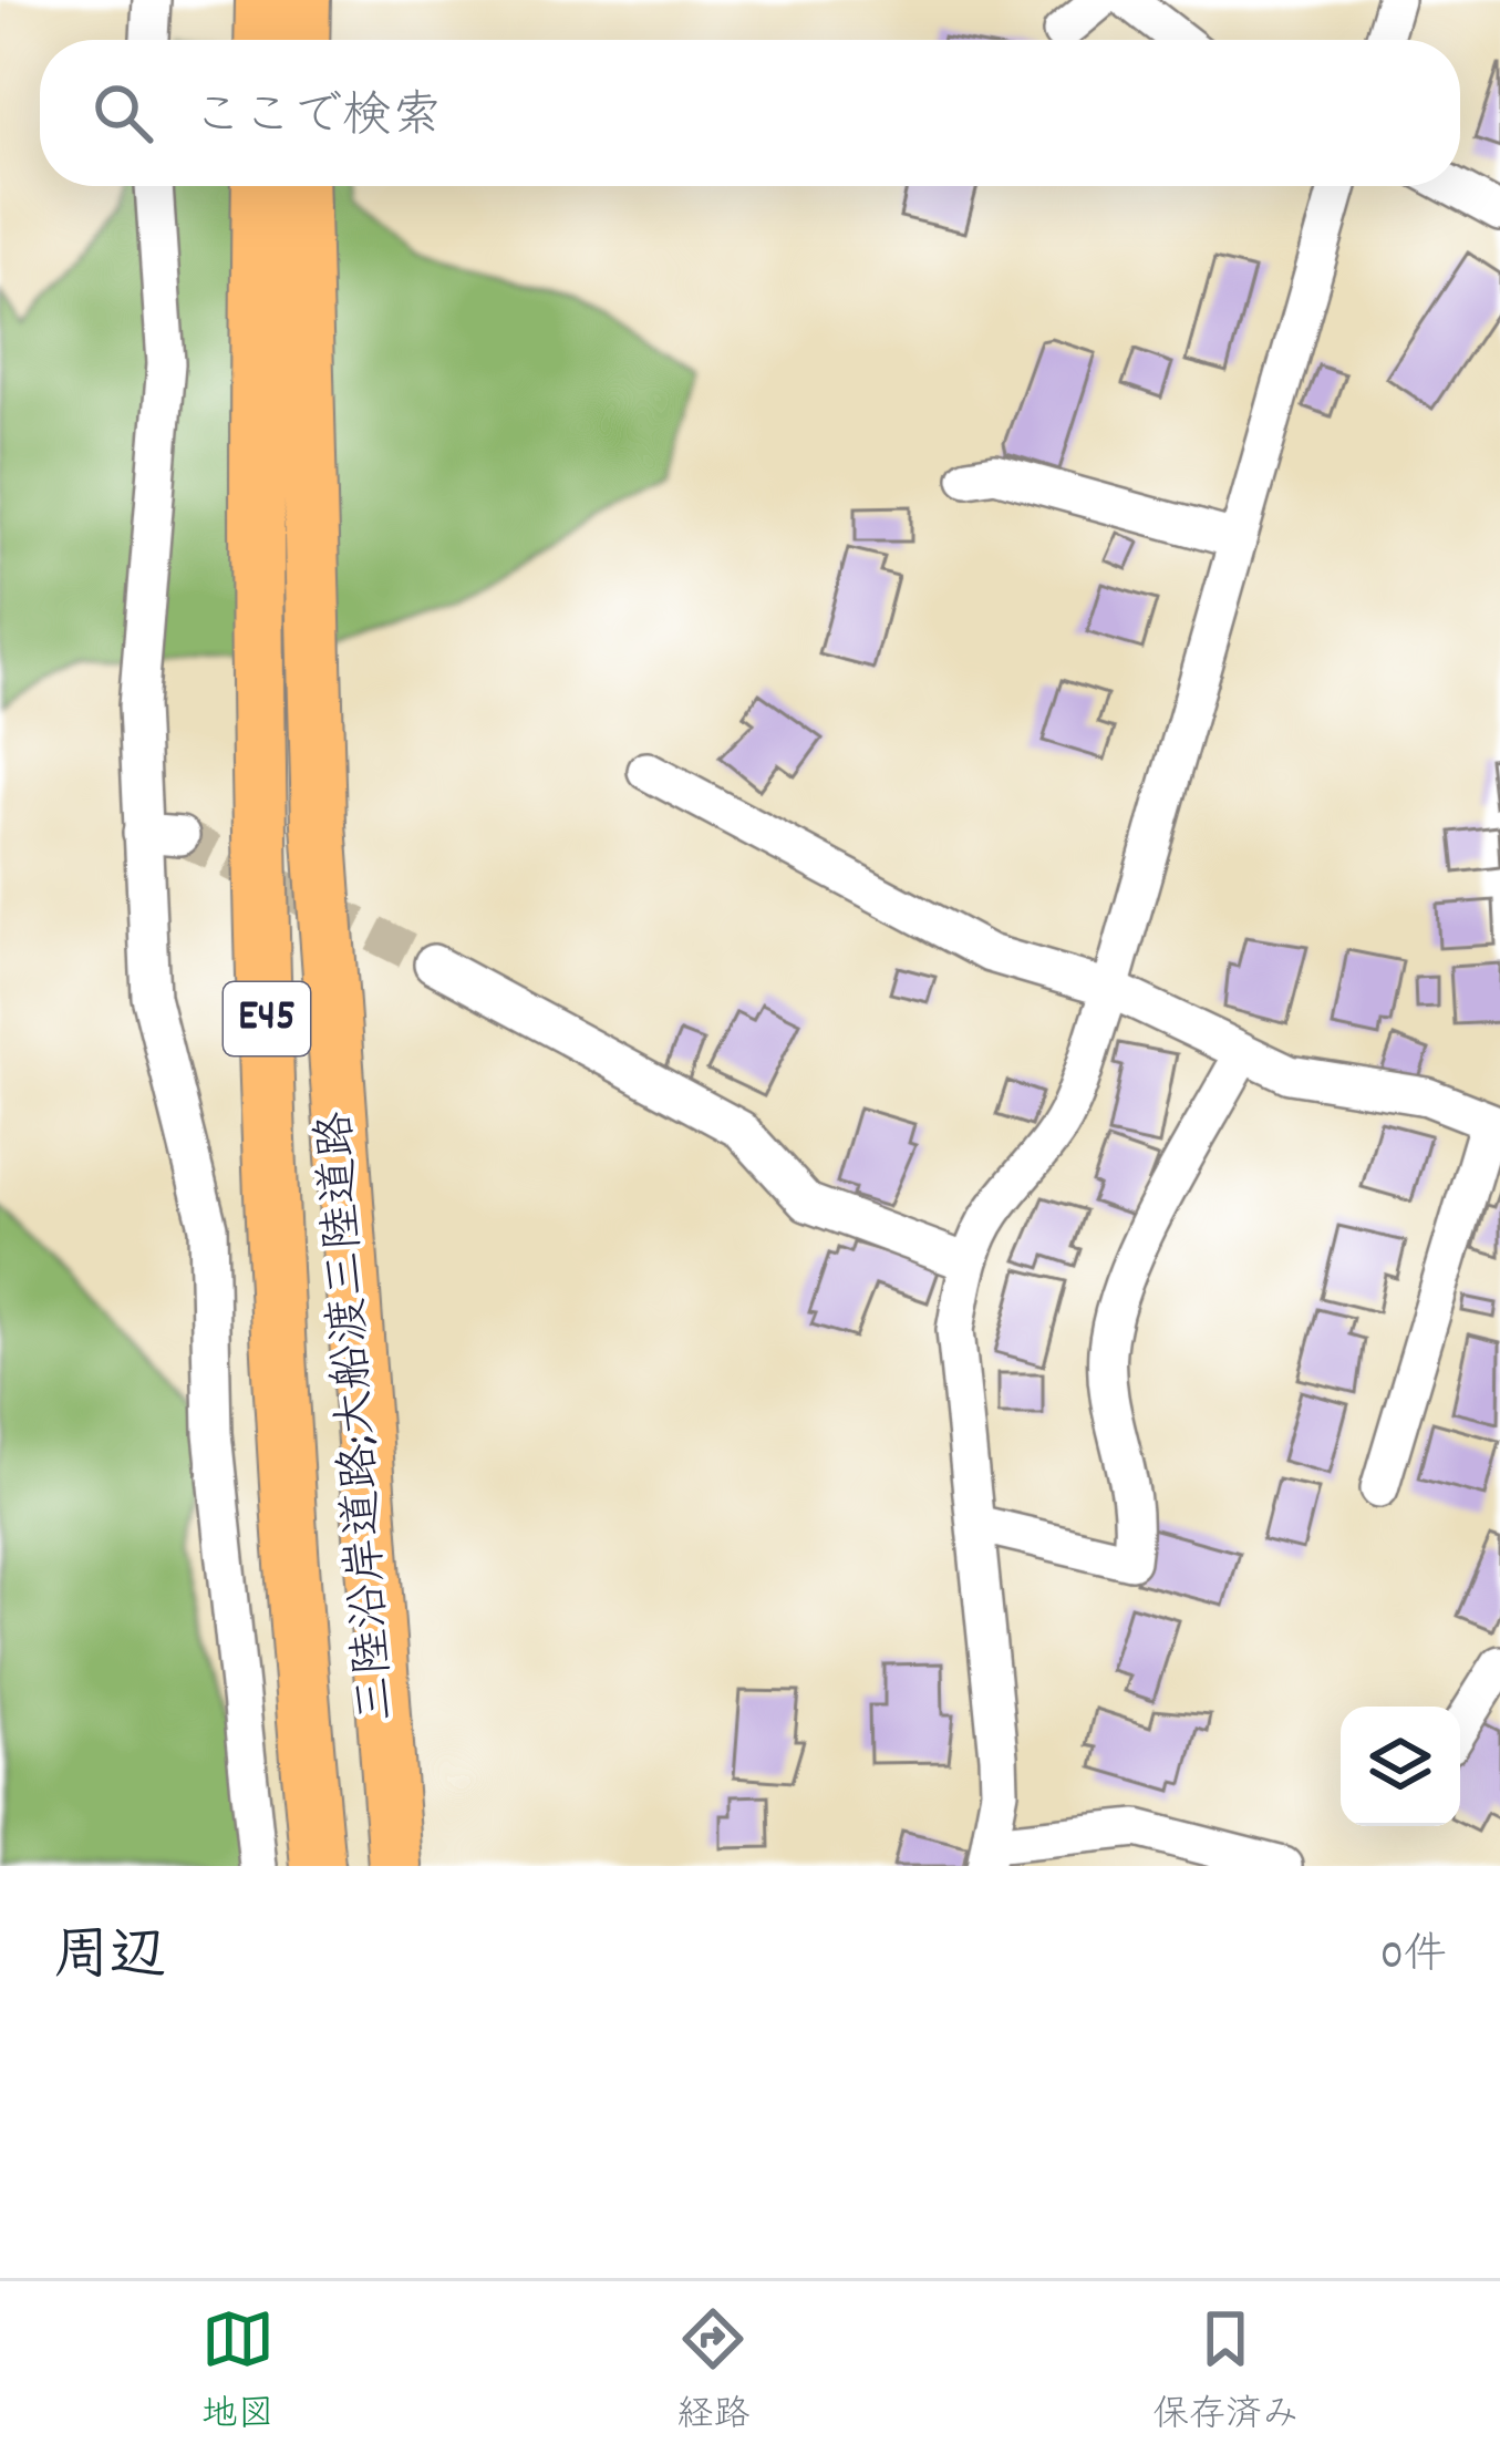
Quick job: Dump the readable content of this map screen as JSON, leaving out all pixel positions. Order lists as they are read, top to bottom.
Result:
{
  "streets": {
    "highway": ["E45", "三陸沿岸道路;大船渡三陸道路"]
  },
  "page": {
    "search": "ここで検索",
    "heading": ["周辺", "0件"],
    "nav": ["地図", "経路", "保存済み"]
  }
}
